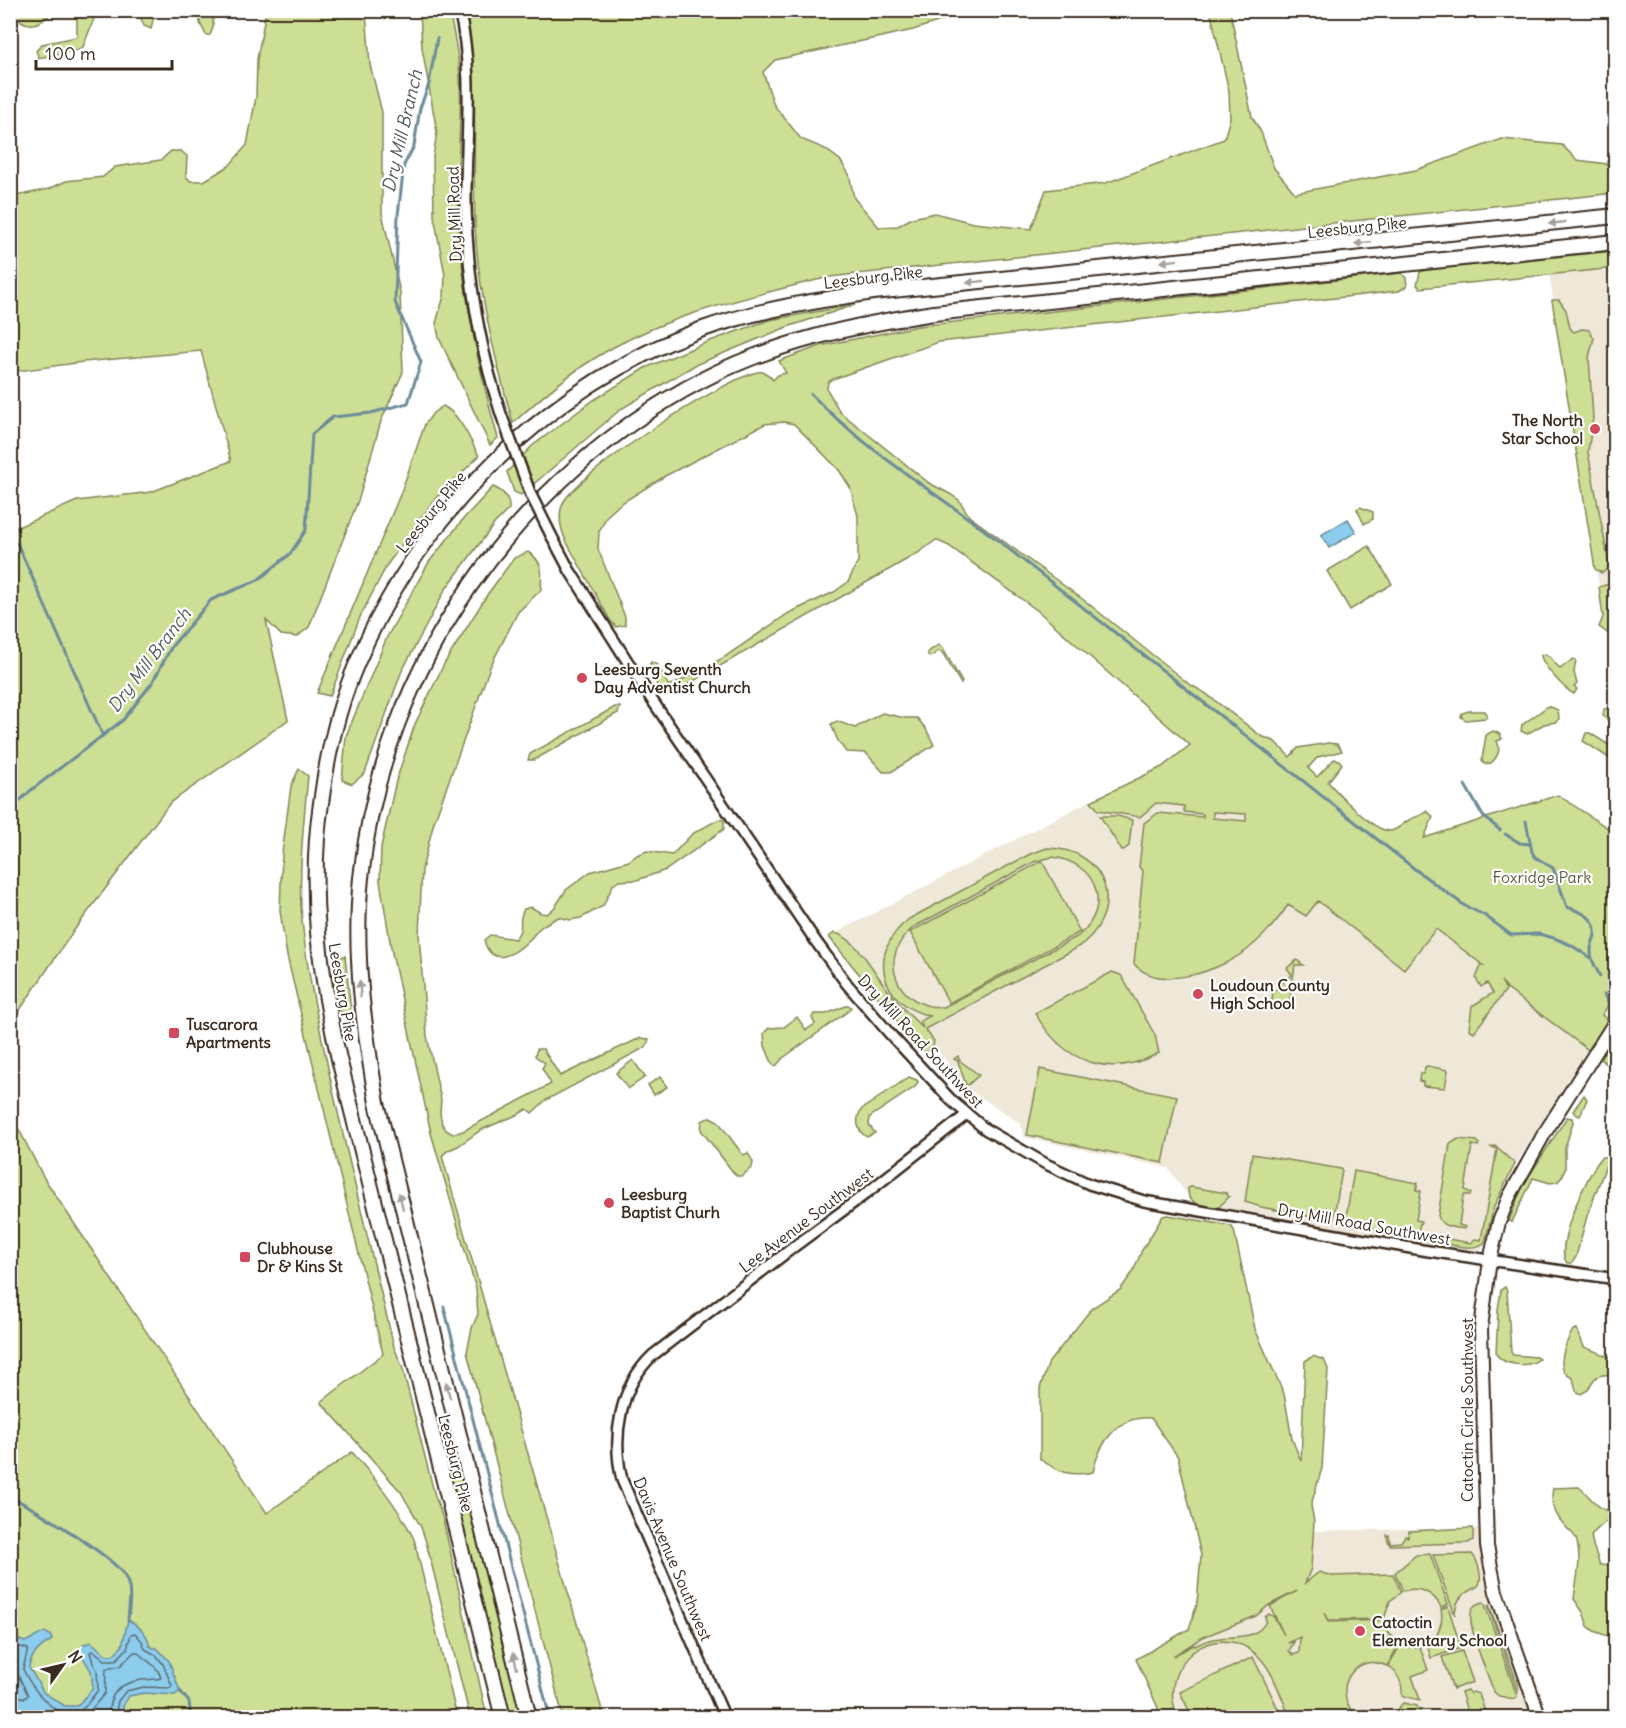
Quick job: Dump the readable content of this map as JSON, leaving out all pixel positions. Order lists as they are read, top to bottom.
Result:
{
  "streets": {
    "highway": ["Leesburg Pike"],
    "main road": ["Catoctin Circle Southwest"],
    "street": [
      "Dry Mill Road",
      "Dry Mill Road Southwest",
      "Lee Avenue Southwest",
      "Davis Avenue Southwest"
    ]
  },
  "crossings": [
    ["Dry Mill Road", "Dry Mill Road Southwest"],
    ["Dry Mill Road Southwest", "Lee Avenue Southwest"],
    ["Dry Mill Road Southwest", "Catoctin Circle Southwest"],
    ["Lee Avenue Southwest", "Davis Avenue Southwest"]
  ],
  "water": ["Dry Mill Branch"],
  "parks": ["Foxridge Park"],
  "places": {
    "other": [
      "The North Star School",
      "Leesburg Seventh Day Adventist Church",
      "Loudoun County High School",
      "Leesburg Baptist Churh",
      "Catoctin Elementary School"
    ],
    "transit": ["Tuscarora Apartments", "Clubhouse Dr & Kins St"]
  },
  "scale_bar": "100 m",
  "north": "top right"
}
